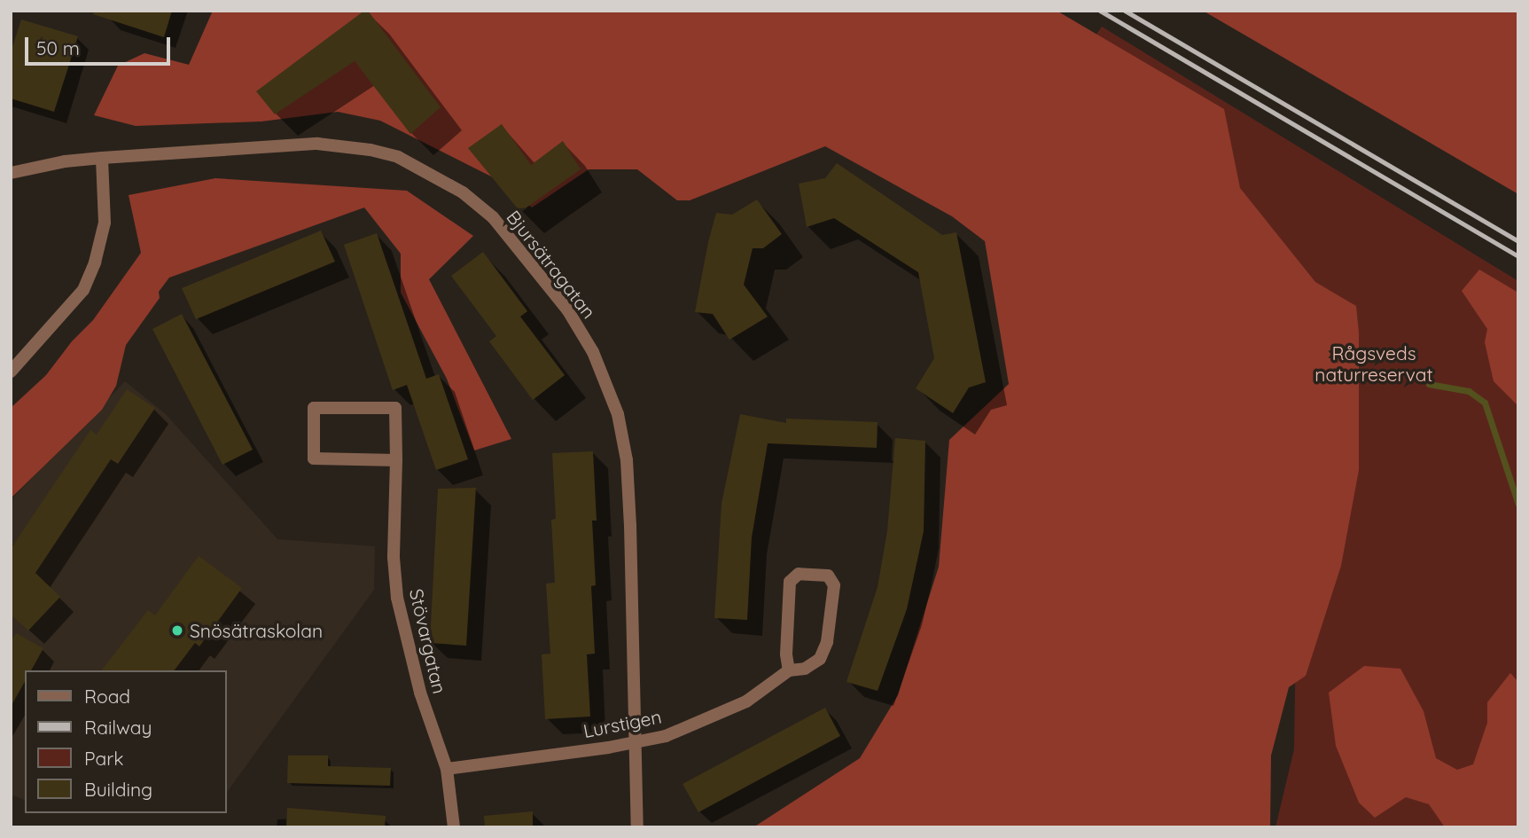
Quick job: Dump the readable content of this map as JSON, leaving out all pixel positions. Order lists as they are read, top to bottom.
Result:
{
  "streets": {
    "street": ["Bjursätragatan", "Stövargatan", "Lurstigen"]
  },
  "crossings": [
    ["Bjursätragatan", "Lurstigen"],
    ["Stövargatan", "Lurstigen"]
  ],
  "parks": ["Rågsveds naturreservat"],
  "places": ["Snösätraskolan"],
  "legend": [
    "Road",
    "Railway",
    "Park",
    "Building"
  ],
  "scale_bar": "50 m"
}
